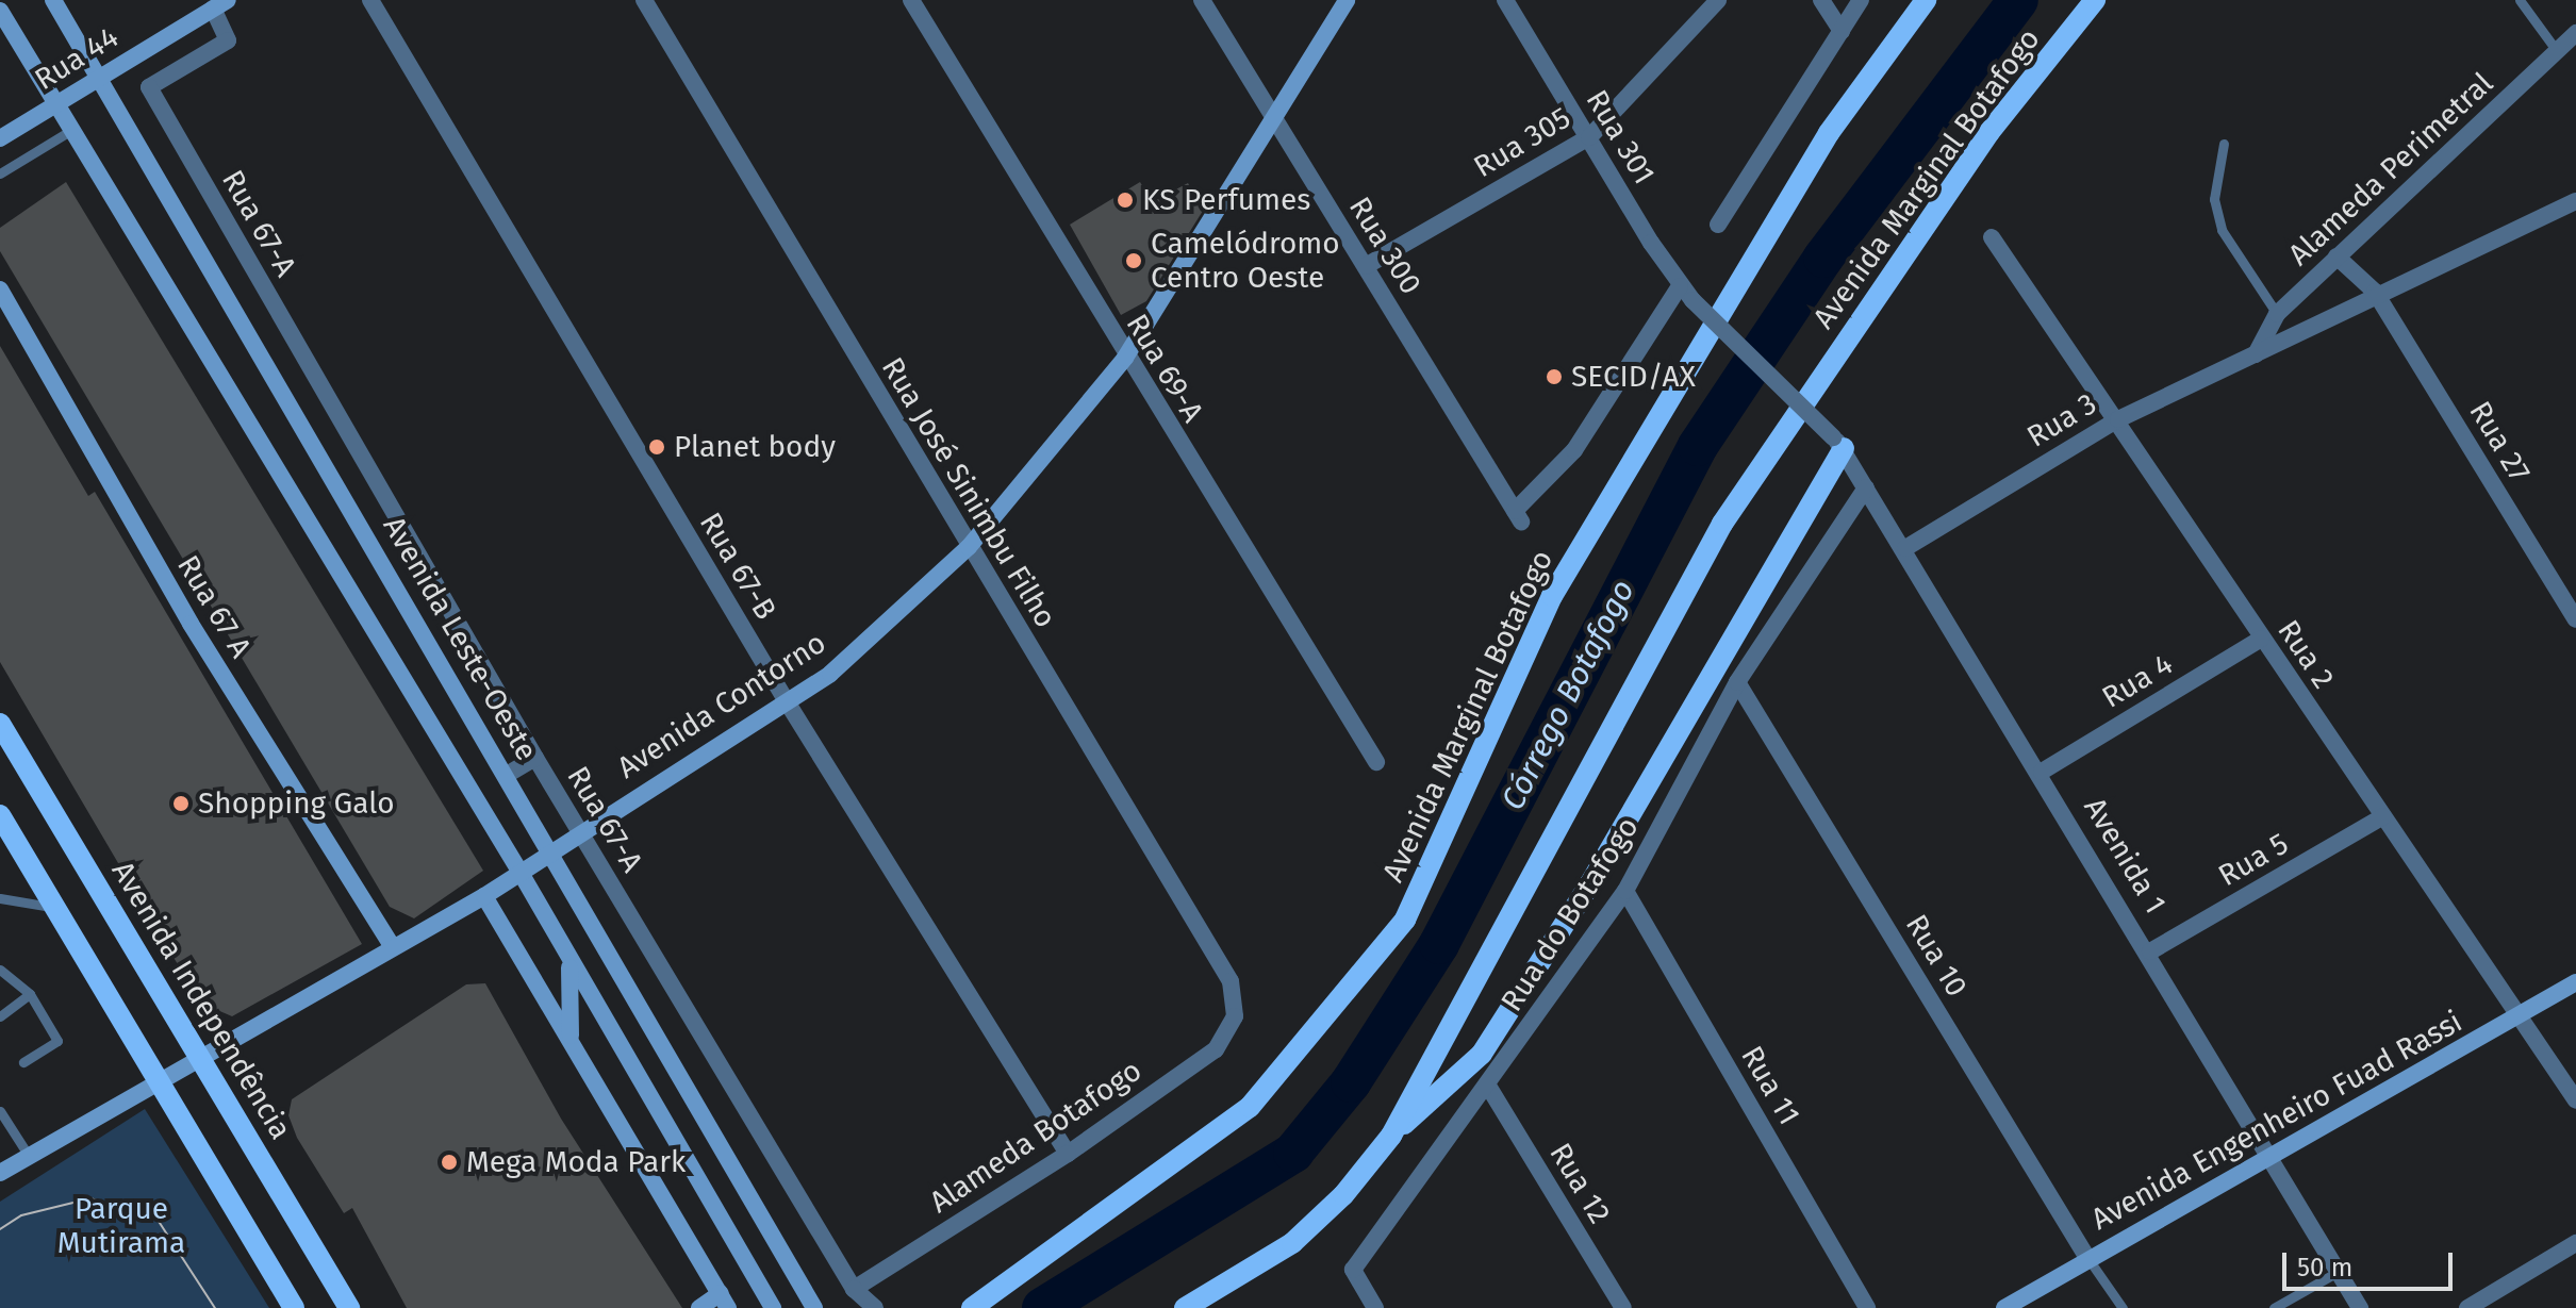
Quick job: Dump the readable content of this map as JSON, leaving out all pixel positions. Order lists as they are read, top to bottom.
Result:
{
  "streets": {
    "main road": [
      "Rua 44",
      "Avenida Marginal Botafogo",
      "Rua 67 A",
      "Avenida Leste-Oeste",
      "Avenida Contorno",
      "Avenida Independência",
      "Avenida Engenheiro Fuad Rassi"
    ],
    "street": [
      "Rua 301",
      "Rua 305",
      "Alameda Perimetral",
      "Rua 67-A",
      "Rua 300",
      "Rua 69-A",
      "Rua 3",
      "Rua 27",
      "Rua José Sinimbu Filho",
      "Rua 67-B",
      "Rua 2",
      "Rua 4",
      "Avenida 1",
      "Rua 5",
      "Rua do Botafogo",
      "Rua 10",
      "Rua 11",
      "Alameda Botafogo",
      "Rua 12"
    ]
  },
  "crossings": [
    ["Rua 44", "Rua 67-A"],
    ["Rua 44", "Avenida Leste-Oeste"],
    ["Rua 301", "Rua 305"],
    ["Rua 301", "Rua 300"],
    ["Rua 301", "Avenida 1"],
    ["Rua 305", "Rua 300"],
    ["Alameda Perimetral", "Rua 3"],
    ["Alameda Perimetral", "Rua 27"],
    ["Rua 67-A", "Avenida Contorno"],
    ["Rua 67-A", "Alameda Botafogo"],
    ["Rua 300", "Avenida Contorno"],
    ["Rua 69-A", "Avenida Contorno"],
    ["Rua 3", "Rua 27"],
    ["Rua 3", "Rua 2"],
    ["Rua 3", "Avenida 1"],
    ["Rua José Sinimbu Filho", "Avenida Contorno"],
    ["Rua José Sinimbu Filho", "Alameda Botafogo"],
    ["Rua 67-B", "Avenida Contorno"],
    ["Rua 67-B", "Alameda Botafogo"],
    ["Rua 67 A", "Avenida Contorno"],
    ["Avenida Leste-Oeste", "Avenida Contorno"],
    ["Rua 2", "Rua 4"],
    ["Rua 2", "Rua 5"],
    ["Rua 2", "Avenida Engenheiro Fuad Rassi"],
    ["Rua 4", "Avenida 1"],
    ["Avenida Contorno", "Avenida Independência"],
    ["Avenida 1", "Rua 5"],
    ["Avenida 1", "Rua do Botafogo"],
    ["Avenida 1", "Avenida Engenheiro Fuad Rassi"],
    ["Rua do Botafogo", "Rua 10"],
    ["Rua do Botafogo", "Rua 11"],
    ["Rua do Botafogo", "Rua 12"],
    ["Rua 10", "Avenida Engenheiro Fuad Rassi"]
  ],
  "water": ["Córrego Botafogo"],
  "parks": ["Parque Mutirama"],
  "places": [
    "KS Perfumes",
    "Camelódromo Centro Oeste",
    "SECID/AX",
    "Planet body",
    "Shopping Galo",
    "Mega Moda Park"
  ],
  "scale_bar": "50 m"
}
